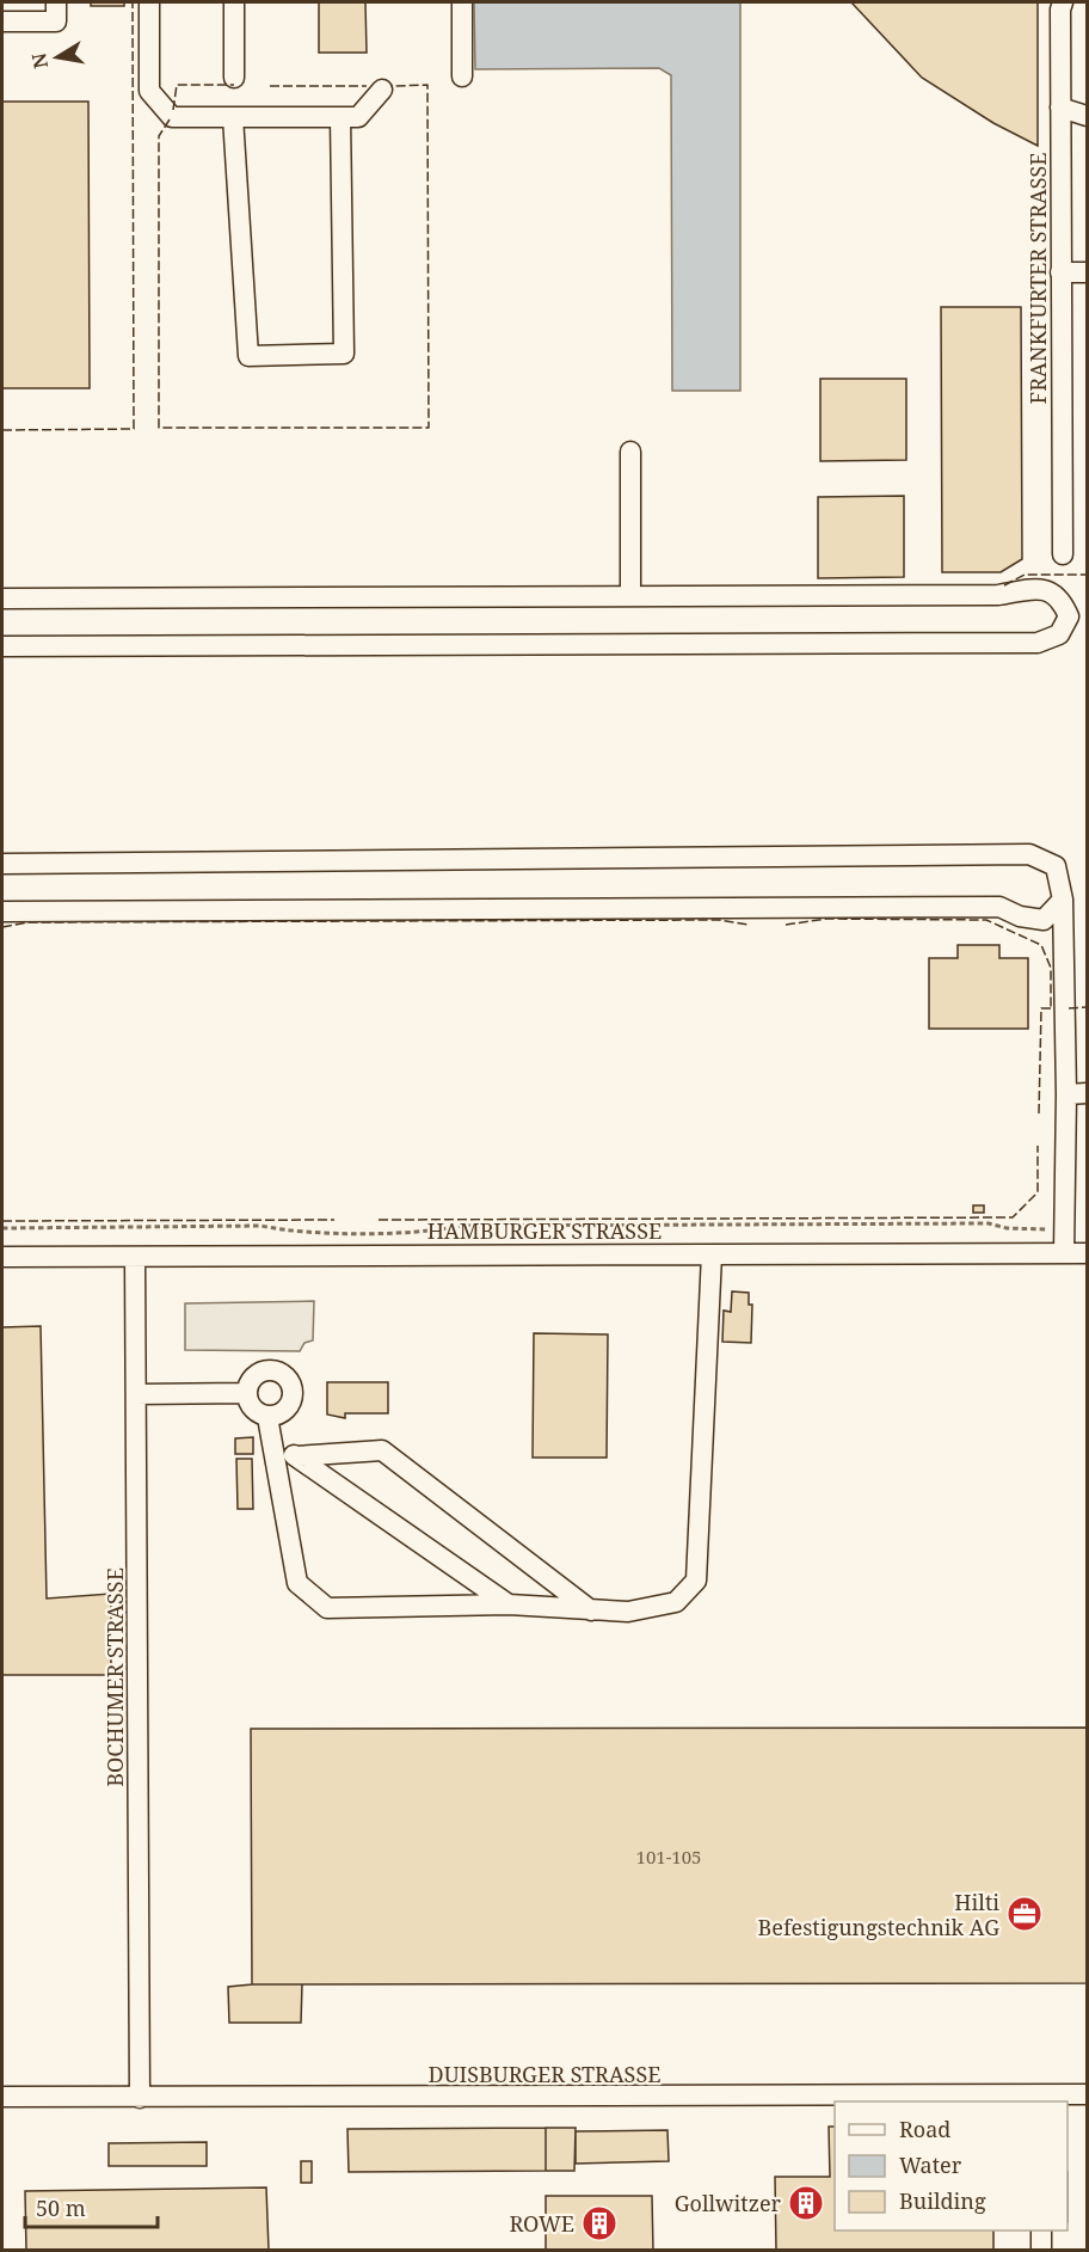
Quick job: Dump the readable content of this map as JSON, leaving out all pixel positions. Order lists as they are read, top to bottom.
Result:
{
  "streets": {
    "street": [
      "FRANKFURTER STRASSE",
      "HAMBURGER STRASSE",
      "BOCHUMER STRASSE",
      "DUISBURGER STRASSE"
    ]
  },
  "crossings": [
    ["HAMBURGER STRASSE", "BOCHUMER STRASSE"],
    ["BOCHUMER STRASSE", "DUISBURGER STRASSE"]
  ],
  "places": {
    "office": ["Hilti Befestigungstechnik AG"],
    "building": ["Gollwitzer", "ROWE"]
  },
  "house_numbers": ["101-105"],
  "legend": ["Road", "Water", "Building"],
  "scale_bar": "50 m",
  "north": "left"
}
